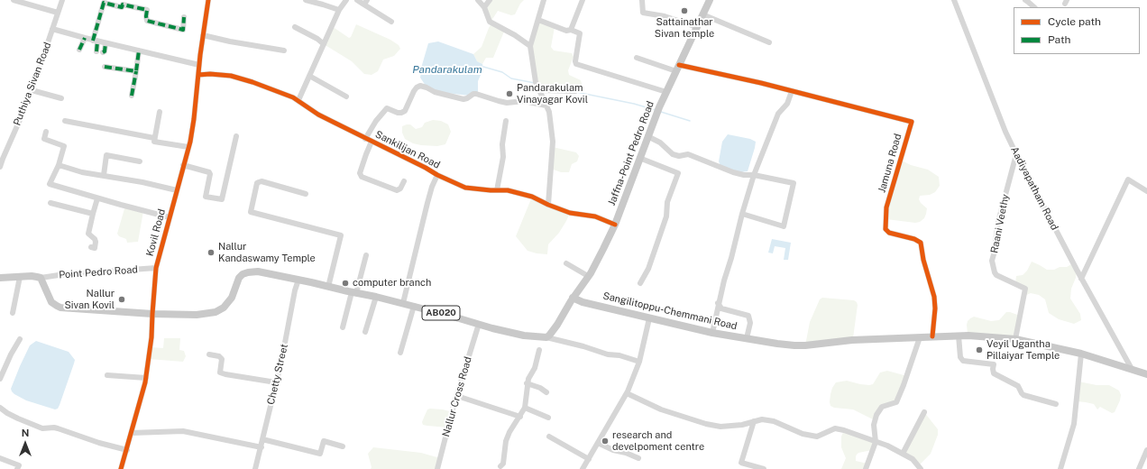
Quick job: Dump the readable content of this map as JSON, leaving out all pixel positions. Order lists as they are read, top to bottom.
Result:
{
  "streets": {
    "main road": ["Jaffna-Point Pedro Road", "Sangilitoppu-Chemmani Road", "AB020"],
    "street": [
      "Puthiya Sivan Road",
      "Sankilijan Road",
      "Jamuna Road",
      "Aadiyapatham Road",
      "Raani Veethy",
      "Kovil Road",
      "Point Pedro Road",
      "Chetty Street",
      "Nallur Cross Road"
    ]
  },
  "crossings": [
    ["Sankilijan Road", "Jaffna-Point Pedro Road"],
    ["Sankilijan Road", "Kovil Road"],
    ["Jaffna-Point Pedro Road", "Jamuna Road"],
    ["Jaffna-Point Pedro Road", "Sangilitoppu-Chemmani Road"],
    ["Jaffna-Point Pedro Road", "AB020"],
    ["Jamuna Road", "Sangilitoppu-Chemmani Road"],
    ["Aadiyapatham Road", "Raani Veethy"],
    ["Aadiyapatham Road", "Sangilitoppu-Chemmani Road"],
    ["Raani Veethy", "Sangilitoppu-Chemmani Road"],
    ["Kovil Road", "Point Pedro Road"],
    ["Kovil Road", "AB020"],
    ["Point Pedro Road", "AB020"],
    ["AB020", "Chetty Street"],
    ["AB020", "Nallur Cross Road"]
  ],
  "water": ["Pandarakulam"],
  "places": [
    "Sattainathar Sivan temple",
    "Pandarakulam Vinayagar Kovil",
    "Nallur Kandaswamy Temple",
    "computer branch",
    "Nallur Sivan Kovil",
    "Veyil Ugantha Pillaiyar Temple",
    "research and develpoment centre"
  ],
  "legend": ["Cycle path", "Path"],
  "north": "top"
}
